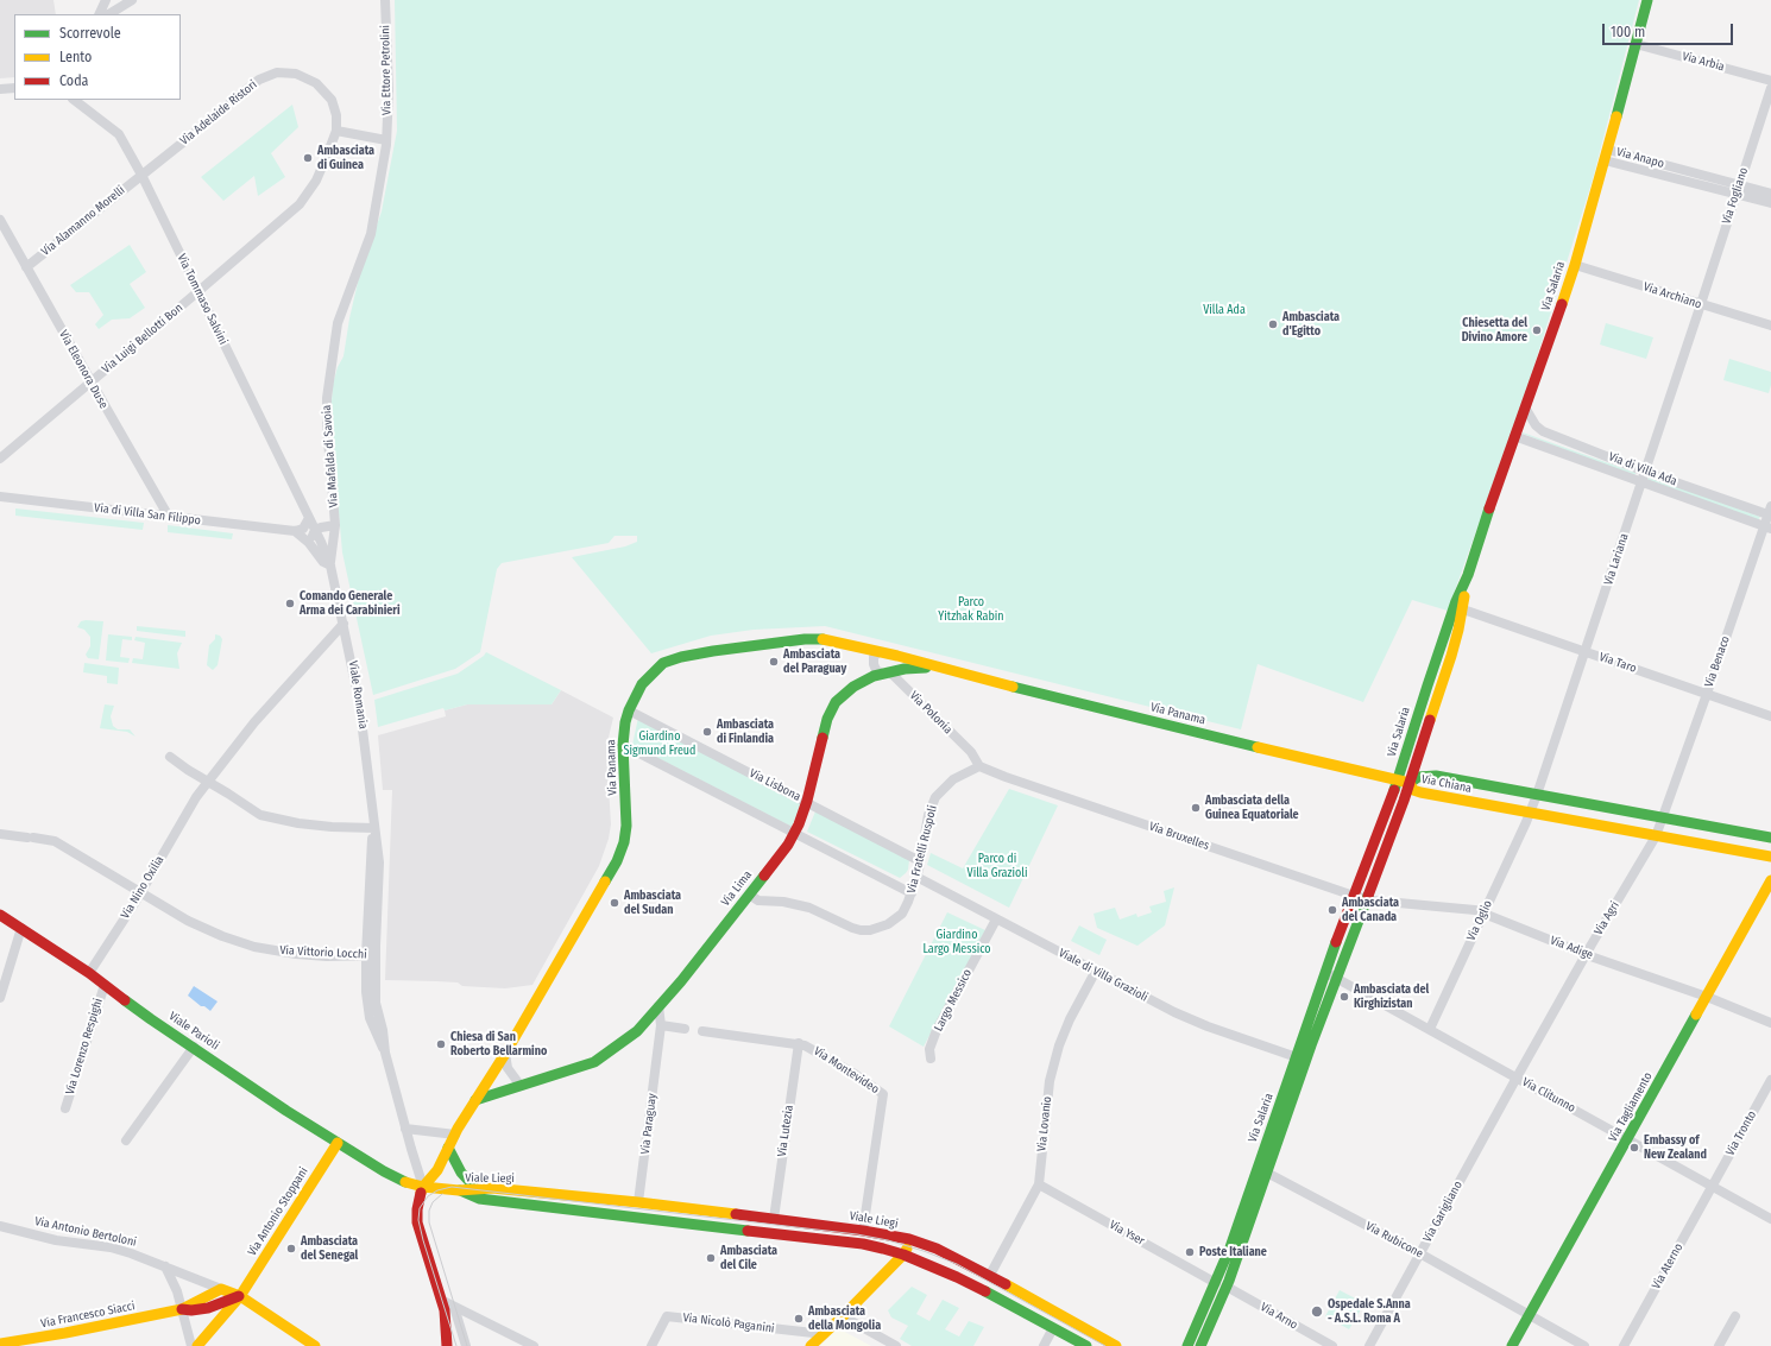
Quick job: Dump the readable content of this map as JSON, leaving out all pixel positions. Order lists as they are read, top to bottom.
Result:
{
  "streets": {
    "street": [
      "Via Arbia",
      "Via Ettore Petrolini",
      "Via Adelaide Ristori",
      "Via Anapo",
      "Via Fogliano",
      "Via Alamanno Morelli",
      "Via Salaria",
      "Via Archiano",
      "Via Tommaso Salvini",
      "Via Luigi Bellotti Bon",
      "Via Eleonora Duse",
      "Via Mafalda di Savoia",
      "Via di Villa Ada",
      "Via di Villa San Filippo",
      "Via Lariana",
      "Via Benaco",
      "Via Taro",
      "Viale Romania",
      "Via Polonia",
      "Via Panama",
      "Via Chiana",
      "Via Lisbona",
      "Via Bruxelles",
      "Via Fratelli Ruspoli",
      "Via Nino Oxilia",
      "Via Lima",
      "Via Agri",
      "Via Oglio",
      "Via Adige",
      "Via Vittorio Locchi",
      "Viale di Villa Grazioli",
      "Largo Messico",
      "Viale Parioli",
      "Via Lorenzo Respighi",
      "Via Montevideo",
      "Via Clitunno",
      "Via Tagliamento",
      "Via Paraguay",
      "Via Lovanio",
      "Via Lutezia",
      "Via Tronto",
      "Viale Liegi",
      "Via Antonio Stoppani",
      "Via Garigliano",
      "Via Antonio Bertoloni",
      "Via Yser",
      "Via Rubicone",
      "Via Aterno",
      "Via Francesco Siacci",
      "Via Arno",
      "Via Nicolò Paganini"
    ]
  },
  "crossings": [
    ["Via Arbia", "Via Salaria"],
    ["Via Ettore Petrolini", "Via Mafalda di Savoia"],
    ["Via Adelaide Ristori", "Via Alamanno Morelli"],
    ["Via Adelaide Ristori", "Via Tommaso Salvini"],
    ["Via Adelaide Ristori", "Via Luigi Bellotti Bon"],
    ["Via Anapo", "Via Fogliano"],
    ["Via Anapo", "Via Salaria"],
    ["Via Fogliano", "Via Archiano"],
    ["Via Fogliano", "Via Lariana"],
    ["Via Alamanno Morelli", "Via Tommaso Salvini"],
    ["Via Alamanno Morelli", "Via Eleonora Duse"],
    ["Via Salaria", "Via Archiano"],
    ["Via Salaria", "Via di Villa Ada"],
    ["Via Salaria", "Via Taro"],
    ["Via Salaria", "Via Panama"],
    ["Via Salaria", "Via Chiana"],
    ["Via Salaria", "Via Bruxelles"],
    ["Via Salaria", "Via Adige"],
    ["Via Salaria", "Viale di Villa Grazioli"],
    ["Via Salaria", "Via Clitunno"],
    ["Via Salaria", "Via Yser"],
    ["Via Salaria", "Via Rubicone"],
    ["Via Salaria", "Via Arno"],
    ["Via Archiano", "Via Lariana"],
    ["Via Tommaso Salvini", "Via Luigi Bellotti Bon"],
    ["Via Tommaso Salvini", "Via Mafalda di Savoia"],
    ["Via Tommaso Salvini", "Viale Romania"],
    ["Via Luigi Bellotti Bon", "Via Eleonora Duse"],
    ["Via Eleonora Duse", "Via di Villa San Filippo"],
    ["Via Mafalda di Savoia", "Viale Romania"],
    ["Via di Villa Ada", "Via Lariana"],
    ["Via di Villa Ada", "Via Benaco"],
    ["Via Lariana", "Via Taro"],
    ["Via Lariana", "Via Chiana"],
    ["Via Lariana", "Via Oglio"],
    ["Via Benaco", "Via Taro"],
    ["Via Benaco", "Via Chiana"],
    ["Viale Romania", "Via Panama"],
    ["Viale Romania", "Via Nino Oxilia"],
    ["Viale Romania", "Via Vittorio Locchi"],
    ["Viale Romania", "Viale Parioli"],
    ["Via Polonia", "Via Panama"],
    ["Via Polonia", "Via Bruxelles"],
    ["Via Polonia", "Via Fratelli Ruspoli"],
    ["Via Polonia", "Via Lima"],
    ["Via Panama", "Via Chiana"],
    ["Via Panama", "Via Lisbona"],
    ["Via Panama", "Via Lima"],
    ["Via Panama", "Viale Parioli"],
    ["Via Chiana", "Via Agri"],
    ["Via Chiana", "Via Oglio"],
    ["Via Lisbona", "Via Fratelli Ruspoli"],
    ["Via Lisbona", "Via Lima"],
    ["Via Bruxelles", "Via Fratelli Ruspoli"],
    ["Via Fratelli Ruspoli", "Via Lima"],
    ["Via Fratelli Ruspoli", "Viale di Villa Grazioli"],
    ["Via Nino Oxilia", "Via Vittorio Locchi"],
    ["Via Nino Oxilia", "Viale Parioli"],
    ["Via Lima", "Via Paraguay"],
    ["Via Agri", "Via Adige"],
    ["Via Agri", "Via Clitunno"],
    ["Via Agri", "Via Garigliano"],
    ["Via Oglio", "Via Adige"],
    ["Via Oglio", "Via Clitunno"],
    ["Via Adige", "Via Tagliamento"],
    ["Viale di Villa Grazioli", "Largo Messico"],
    ["Viale di Villa Grazioli", "Via Lovanio"],
    ["Viale Parioli", "Via Lorenzo Respighi"],
    ["Viale Parioli", "Viale Liegi"],
    ["Viale Parioli", "Via Antonio Stoppani"],
    ["Via Montevideo", "Via Lutezia"],
    ["Via Montevideo", "Viale Liegi"],
    ["Via Clitunno", "Via Tagliamento"],
    ["Via Clitunno", "Via Tronto"],
    ["Via Clitunno", "Via Garigliano"],
    ["Via Clitunno", "Via Aterno"],
    ["Via Tagliamento", "Via Rubicone"],
    ["Via Paraguay", "Viale Liegi"],
    ["Via Lovanio", "Viale Liegi"],
    ["Via Lovanio", "Via Yser"],
    ["Via Lutezia", "Viale Liegi"],
    ["Via Tronto", "Via Aterno"],
    ["Via Garigliano", "Via Rubicone"],
    ["Via Yser", "Via Arno"]
  ],
  "parks": [
    "Villa Ada",
    "Parco Yitzhak Rabin",
    "Giardino Sigmund Freud",
    "Parco di Villa Grazioli",
    "Giardino Largo Messico"
  ],
  "places": [
    "Ambasciata di Guinea",
    "Ambasciata d'Egitto",
    "Chiesetta del Divino Amore",
    "Comando Generale Arma dei Carabinieri",
    "Ambasciata del Paraguay",
    "Ambasciata di Finlandia",
    "Ambasciata della Guinea Equatoriale",
    "Ambasciata del Sudan",
    "Ambasciata del Canada",
    "Ambasciata del Kirghizistan",
    "Chiesa di San Roberto Bellarmino",
    "Embassy of New Zealand",
    "Ambasciata del Senegal",
    "Poste Italiane",
    "Ambasciata del Cile",
    "Ospedale S.Anna - A.S.L. Roma A",
    "Ambasciata della Mongolia"
  ],
  "legend": ["Scorrevole", "Lento", "Coda"],
  "scale_bar": "100 m"
}
